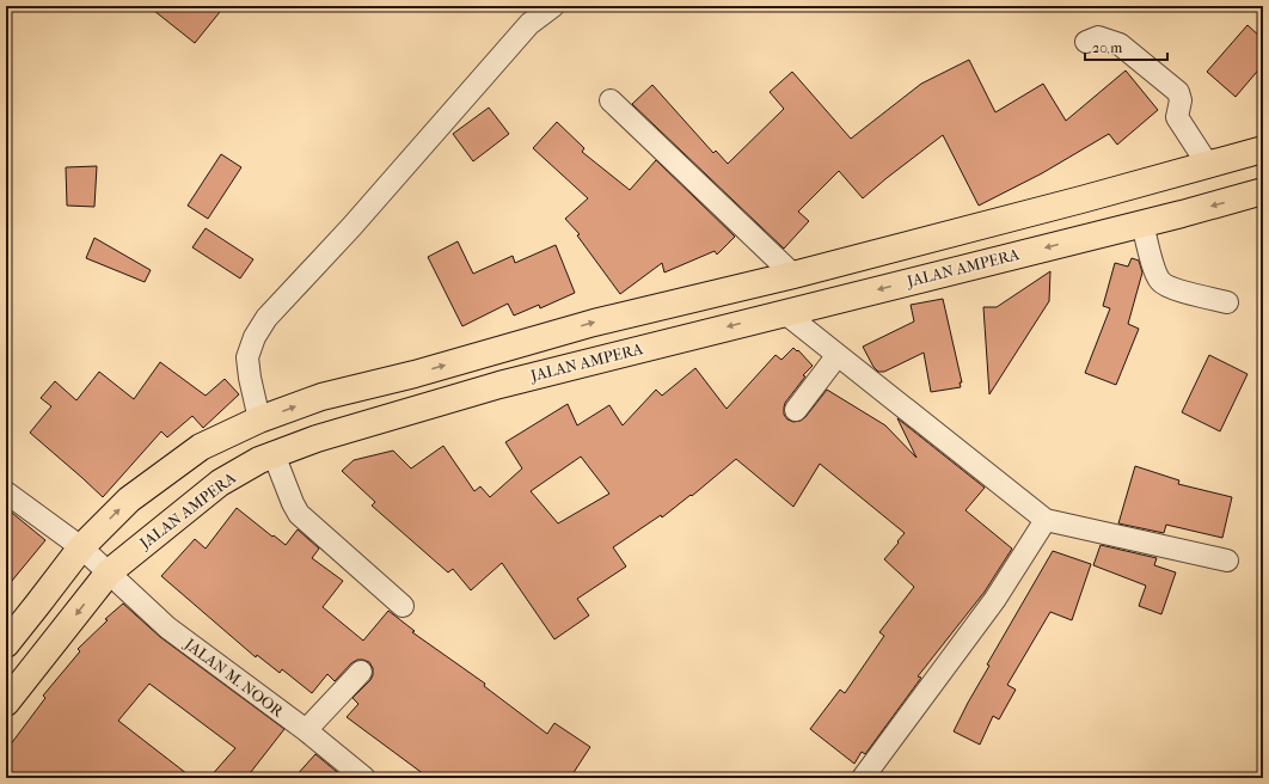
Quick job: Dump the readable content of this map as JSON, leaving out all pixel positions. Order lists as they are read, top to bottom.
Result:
{
  "streets": {
    "main road": ["JALAN AMPERA"],
    "street": ["JALAN M. NOOR"]
  },
  "crossings": [
    ["JALAN AMPERA", "JALAN M. NOOR"]
  ],
  "scale_bar": "20 m"
}
